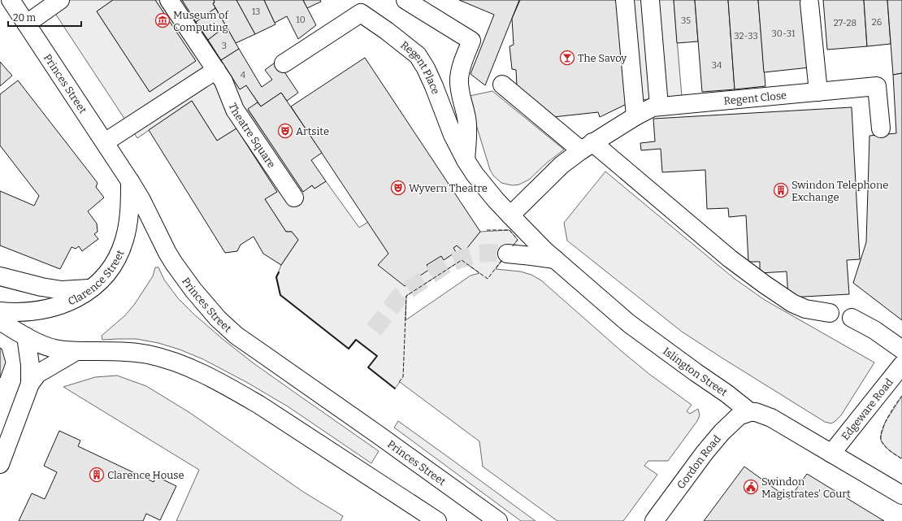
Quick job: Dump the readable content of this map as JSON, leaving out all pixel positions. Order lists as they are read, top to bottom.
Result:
{
  "streets": {
    "street": [
      "Regent Place",
      "Princes Street",
      "Regent Close",
      "Theatre Square",
      "Clarence Street",
      "Islington Street",
      "Edgeware Road",
      "Gordon Road"
    ]
  },
  "crossings": [
    ["Regent Place", "Regent Close"],
    ["Regent Place", "Islington Street"],
    ["Princes Street", "Clarence Street"],
    ["Regent Close", "Islington Street"],
    ["Islington Street", "Edgeware Road"],
    ["Islington Street", "Gordon Road"]
  ],
  "places": {
    "museum": ["Museum of Computing"],
    "bar": ["The Savoy"],
    "theatre": ["Artsite", "Wyvern Theatre"],
    "building": ["Swindon Telephone Exchange", "Clarence House"],
    "public building": ["Swindon Magistrates' Court"]
  },
  "house_numbers": [
    "13",
    "10",
    "35",
    "26",
    "27-28",
    "30-31",
    "32-33",
    "3",
    "34",
    "4"
  ],
  "scale_bar": "20 m"
}
